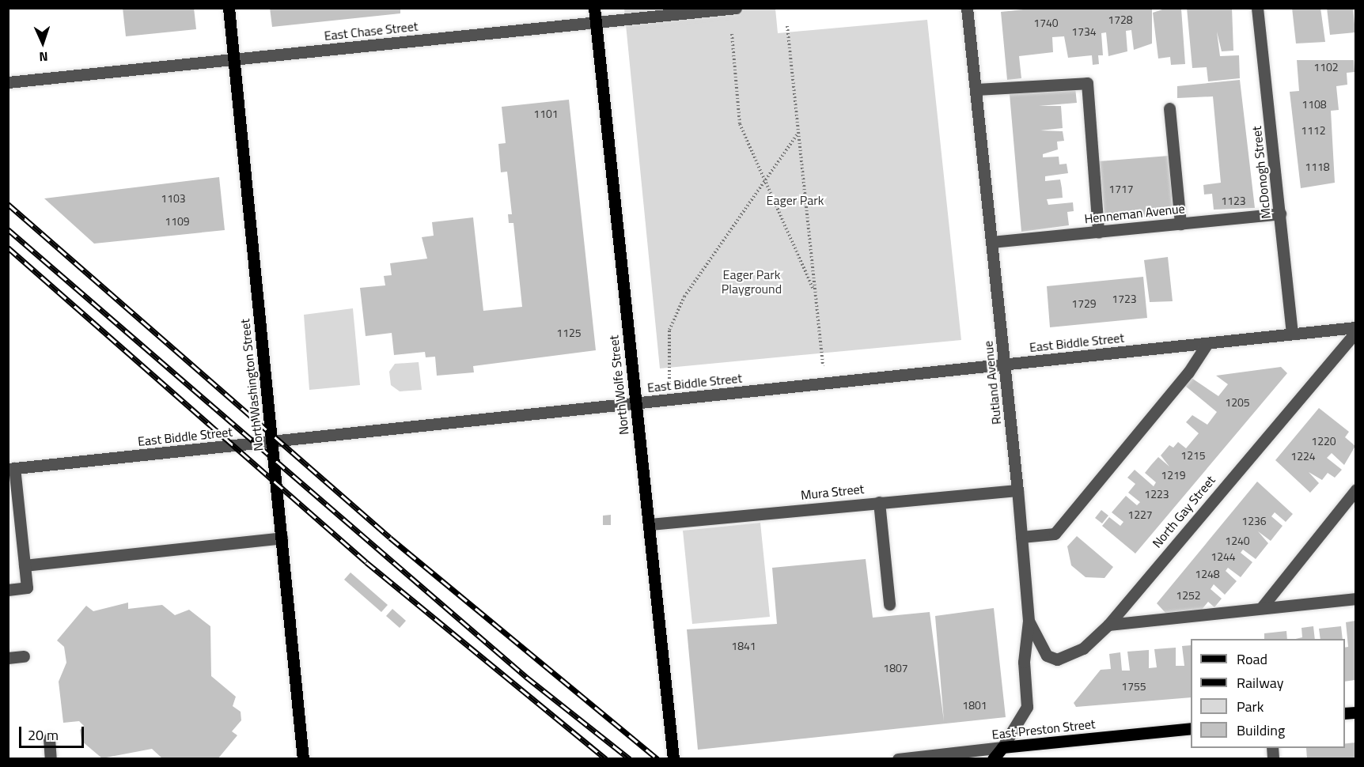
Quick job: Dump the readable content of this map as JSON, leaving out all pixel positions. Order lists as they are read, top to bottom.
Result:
{
  "streets": {
    "main road": ["North Washington Street", "North Wolfe Street", "East Preston Street"],
    "street": [
      "East Chase Street",
      "McDonogh Street",
      "Henneman Avenue",
      "East Biddle Street",
      "Rutland Avenue",
      "Mura Street",
      "North Gay Street"
    ]
  },
  "crossings": [
    ["East Chase Street", "North Washington Street"],
    ["East Chase Street", "North Wolfe Street"],
    ["McDonogh Street", "Henneman Avenue"],
    ["McDonogh Street", "East Biddle Street"],
    ["Henneman Avenue", "Rutland Avenue"],
    ["East Biddle Street", "Rutland Avenue"],
    ["East Biddle Street", "North Washington Street"],
    ["East Biddle Street", "North Wolfe Street"],
    ["Rutland Avenue", "Mura Street"],
    ["Rutland Avenue", "North Gay Street"],
    ["Rutland Avenue", "East Preston Street"],
    ["North Wolfe Street", "Mura Street"]
  ],
  "parks": ["Eager Park", "Eager Park Playground"],
  "house_numbers": [
    "1728",
    "1740",
    "1734",
    "1102",
    "1108",
    "1101",
    "1112",
    "1118",
    "1717",
    "1103",
    "1123",
    "1109",
    "1723",
    "1729",
    "1125",
    "1205",
    "1220",
    "1215",
    "1224",
    "1219",
    "1223",
    "1227",
    "1236",
    "1240",
    "1244",
    "1248",
    "1252",
    "1841",
    "1807",
    "1755",
    "1801"
  ],
  "legend": [
    "Road",
    "Railway",
    "Park",
    "Building"
  ],
  "scale_bar": "20 m",
  "north": "bottom"
}
